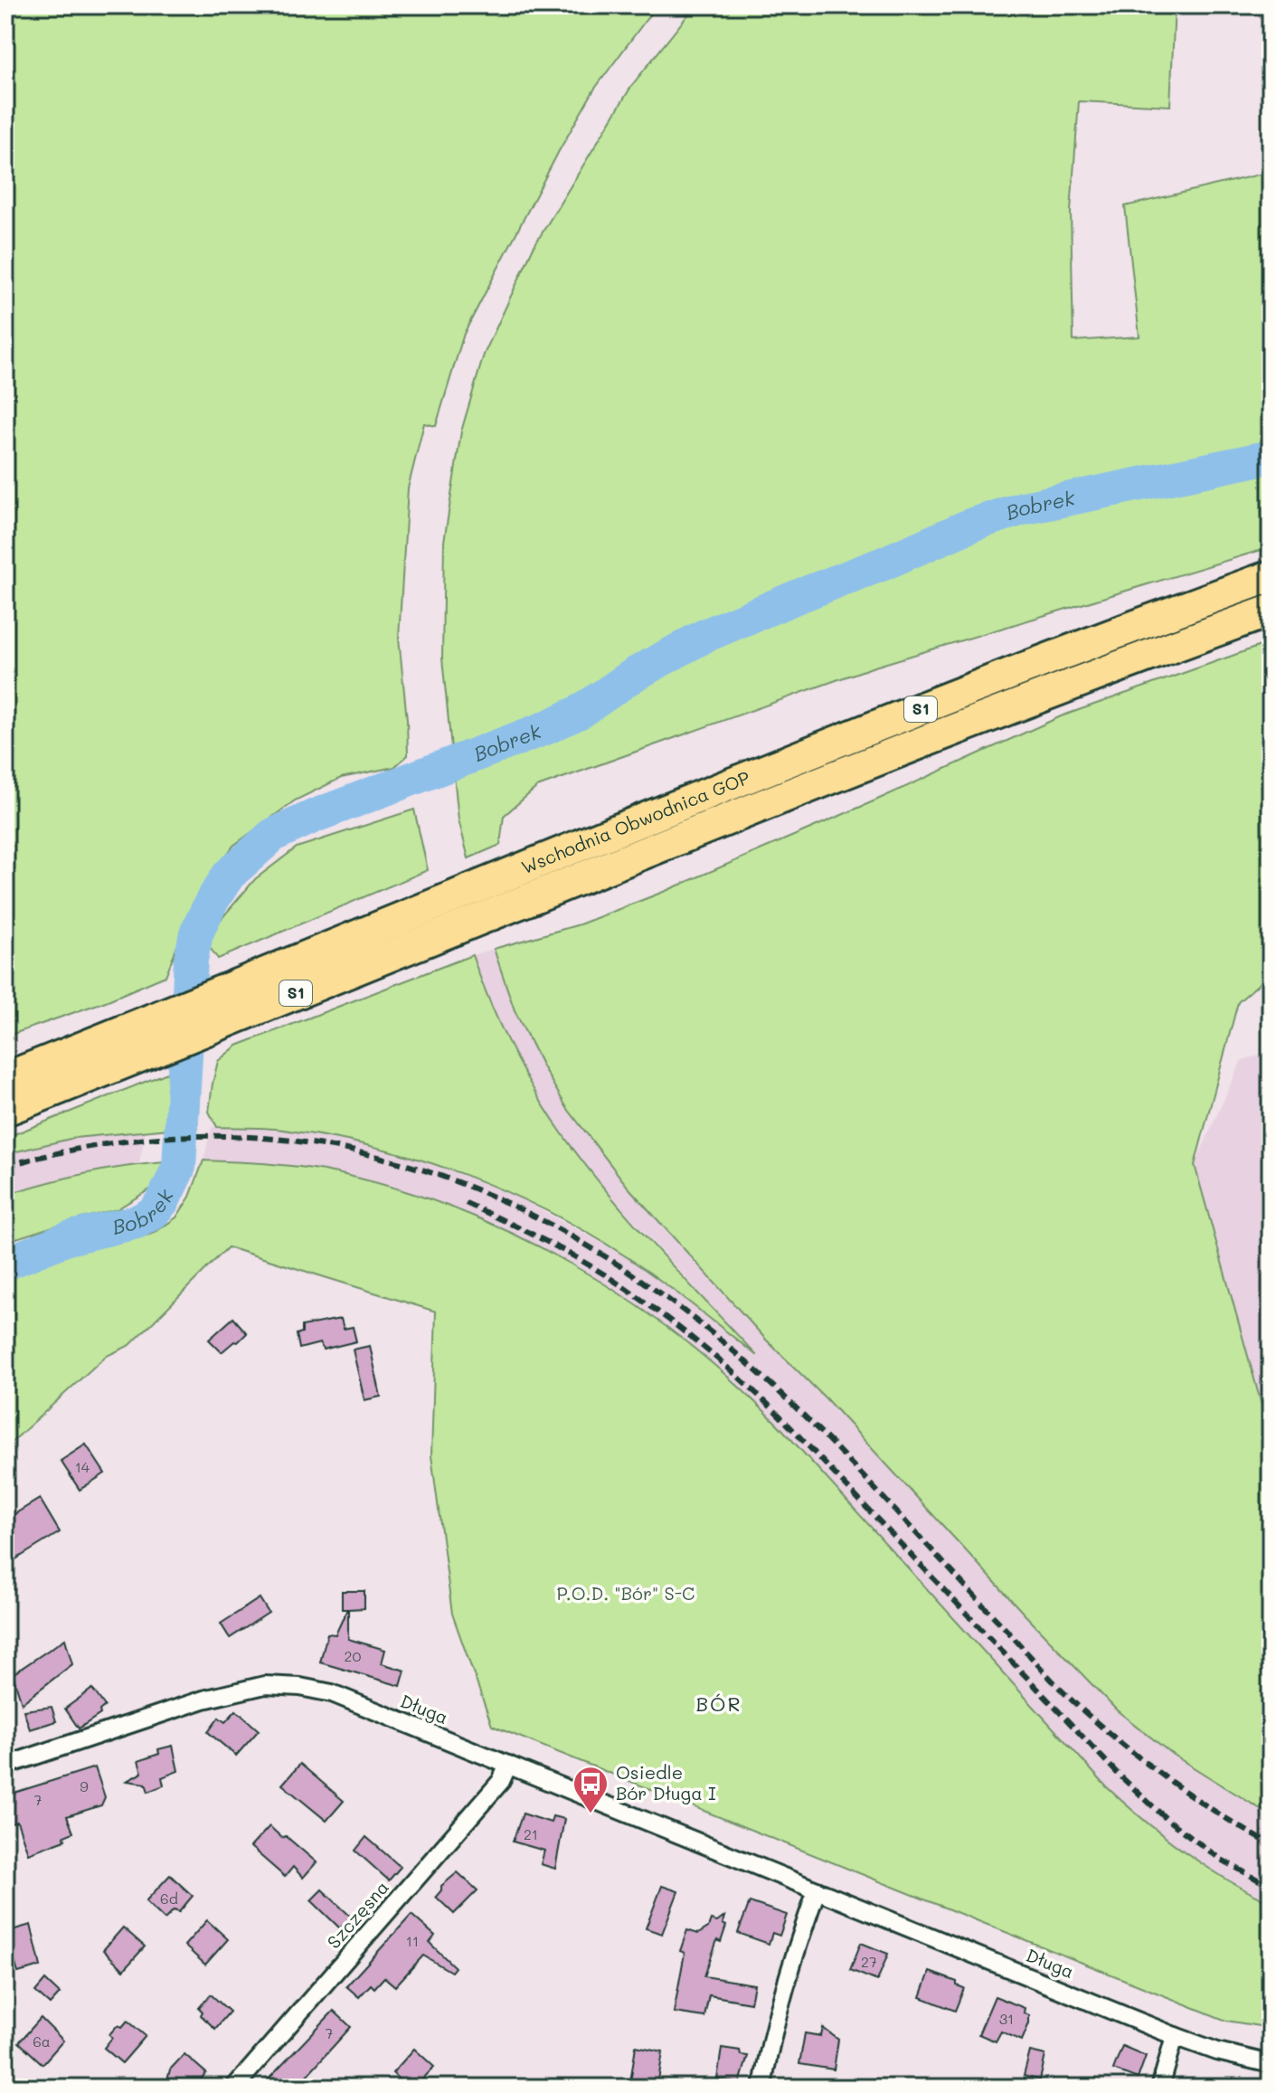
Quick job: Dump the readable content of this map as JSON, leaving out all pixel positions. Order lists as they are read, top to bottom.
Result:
{
  "streets": {
    "highway": ["S1", "Wschodnia Obwodnica GOP"],
    "street": ["Długa", "Szczęsna"]
  },
  "crossings": [
    ["Długa", "Szczęsna"]
  ],
  "districts": ["BÓR"],
  "water": ["Bobrek"],
  "parks": ["P.O.D. \"Bór\" S-C"],
  "places": {
    "bus stop": ["Osiedle Bór Długa I"]
  },
  "house_numbers": [
    "14",
    "20",
    "9",
    "7",
    "21",
    "6d",
    "11",
    "27",
    "31",
    "7",
    "6a"
  ]
}
